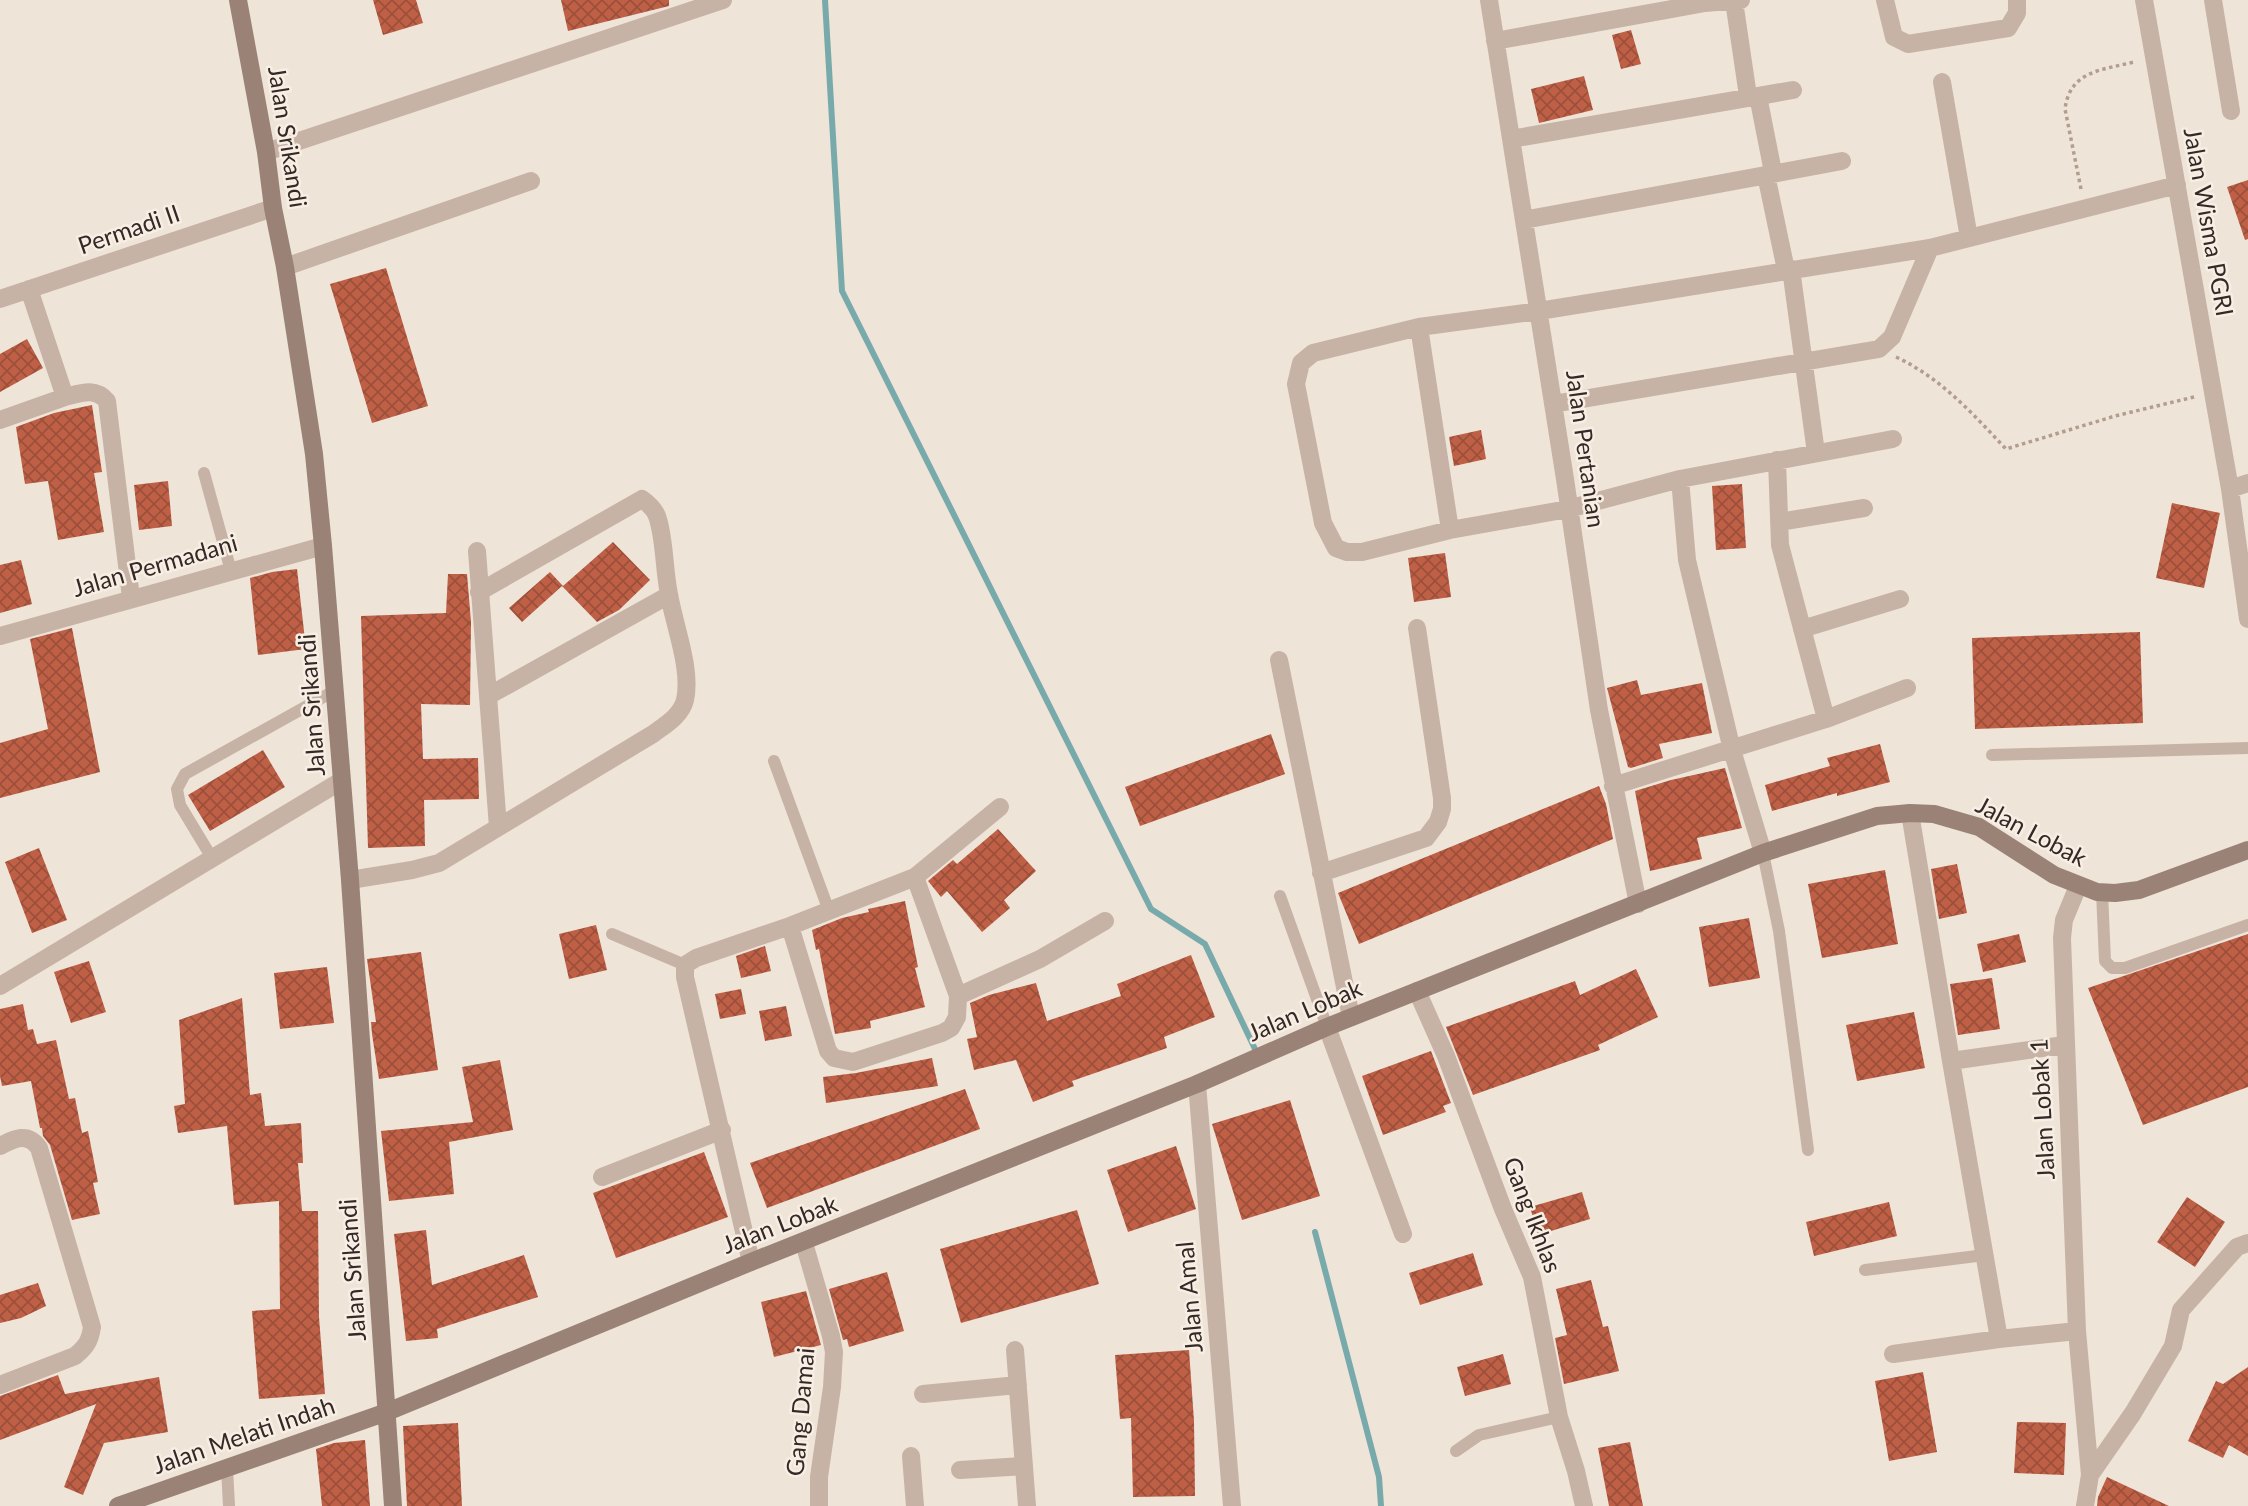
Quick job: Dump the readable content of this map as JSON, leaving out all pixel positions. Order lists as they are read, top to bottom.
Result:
{
  "streets": {
    "main road": ["Jalan Srikandi", "Jalan Lobak", "Jalan Melati Indah"],
    "street": [
      "Jalan Wisma PGRI",
      "Permadi II",
      "Jalan Pertanian",
      "Jalan Permadani",
      "Jalan Lobak 1",
      "Gang Ikhlas",
      "Jalan Amal",
      "Gang Damai"
    ]
  },
  "crossings": [
    ["Jalan Srikandi", "Permadi II"],
    ["Jalan Srikandi", "Jalan Permadani"],
    ["Jalan Srikandi", "Jalan Lobak"],
    ["Jalan Srikandi", "Jalan Melati Indah"],
    ["Jalan Pertanian", "Jalan Lobak"],
    ["Jalan Lobak", "Jalan Lobak 1"],
    ["Jalan Lobak", "Gang Ikhlas"],
    ["Jalan Lobak", "Jalan Amal"],
    ["Jalan Lobak", "Gang Damai"],
    ["Jalan Lobak", "Jalan Melati Indah"]
  ]
}
